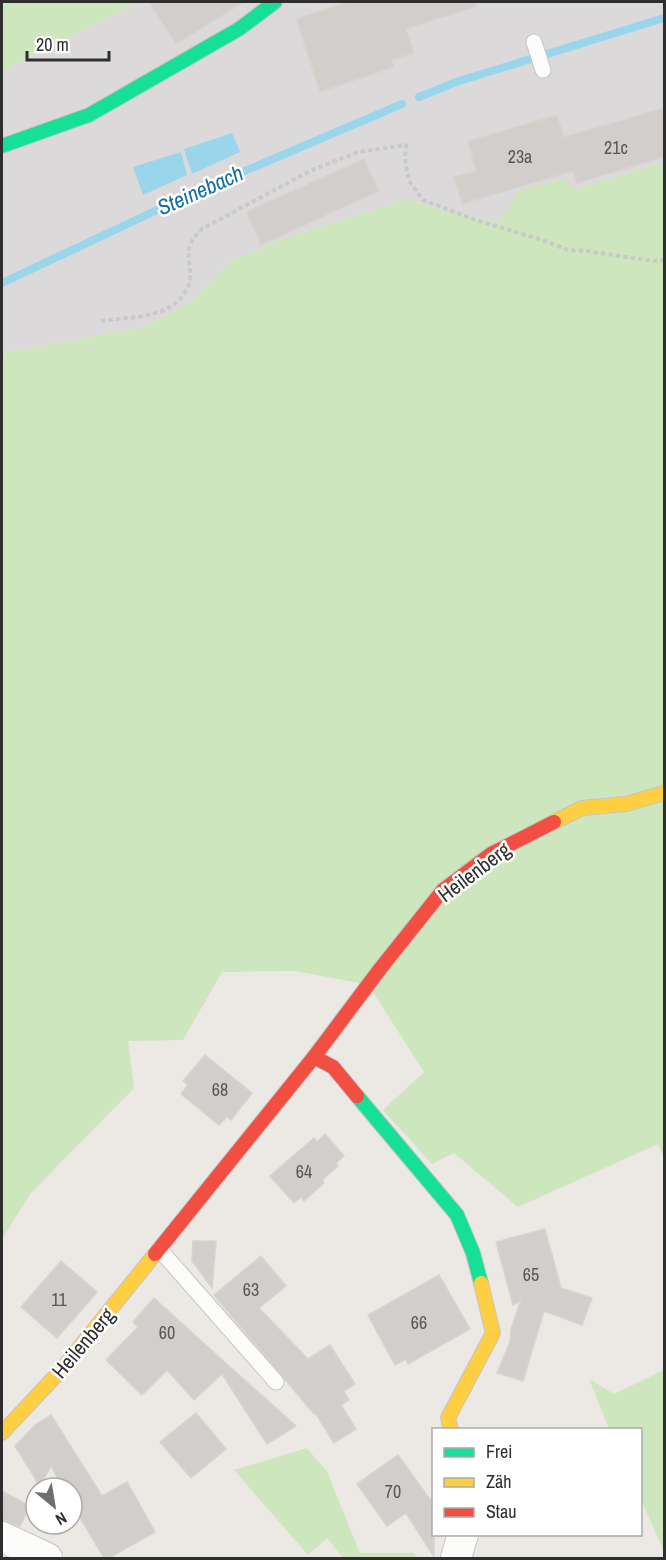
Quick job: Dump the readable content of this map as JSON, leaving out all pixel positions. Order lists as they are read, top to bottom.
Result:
{
  "streets": {
    "street": ["Heilenberg"]
  },
  "water": ["Steinebach"],
  "house_numbers": [
    "21c",
    "23a",
    "68",
    "64",
    "65",
    "63",
    "11",
    "66",
    "60",
    "70"
  ],
  "legend": ["Frei", "Zäh", "Stau"],
  "scale_bar": "20 m",
  "north": "bottom right"
}
